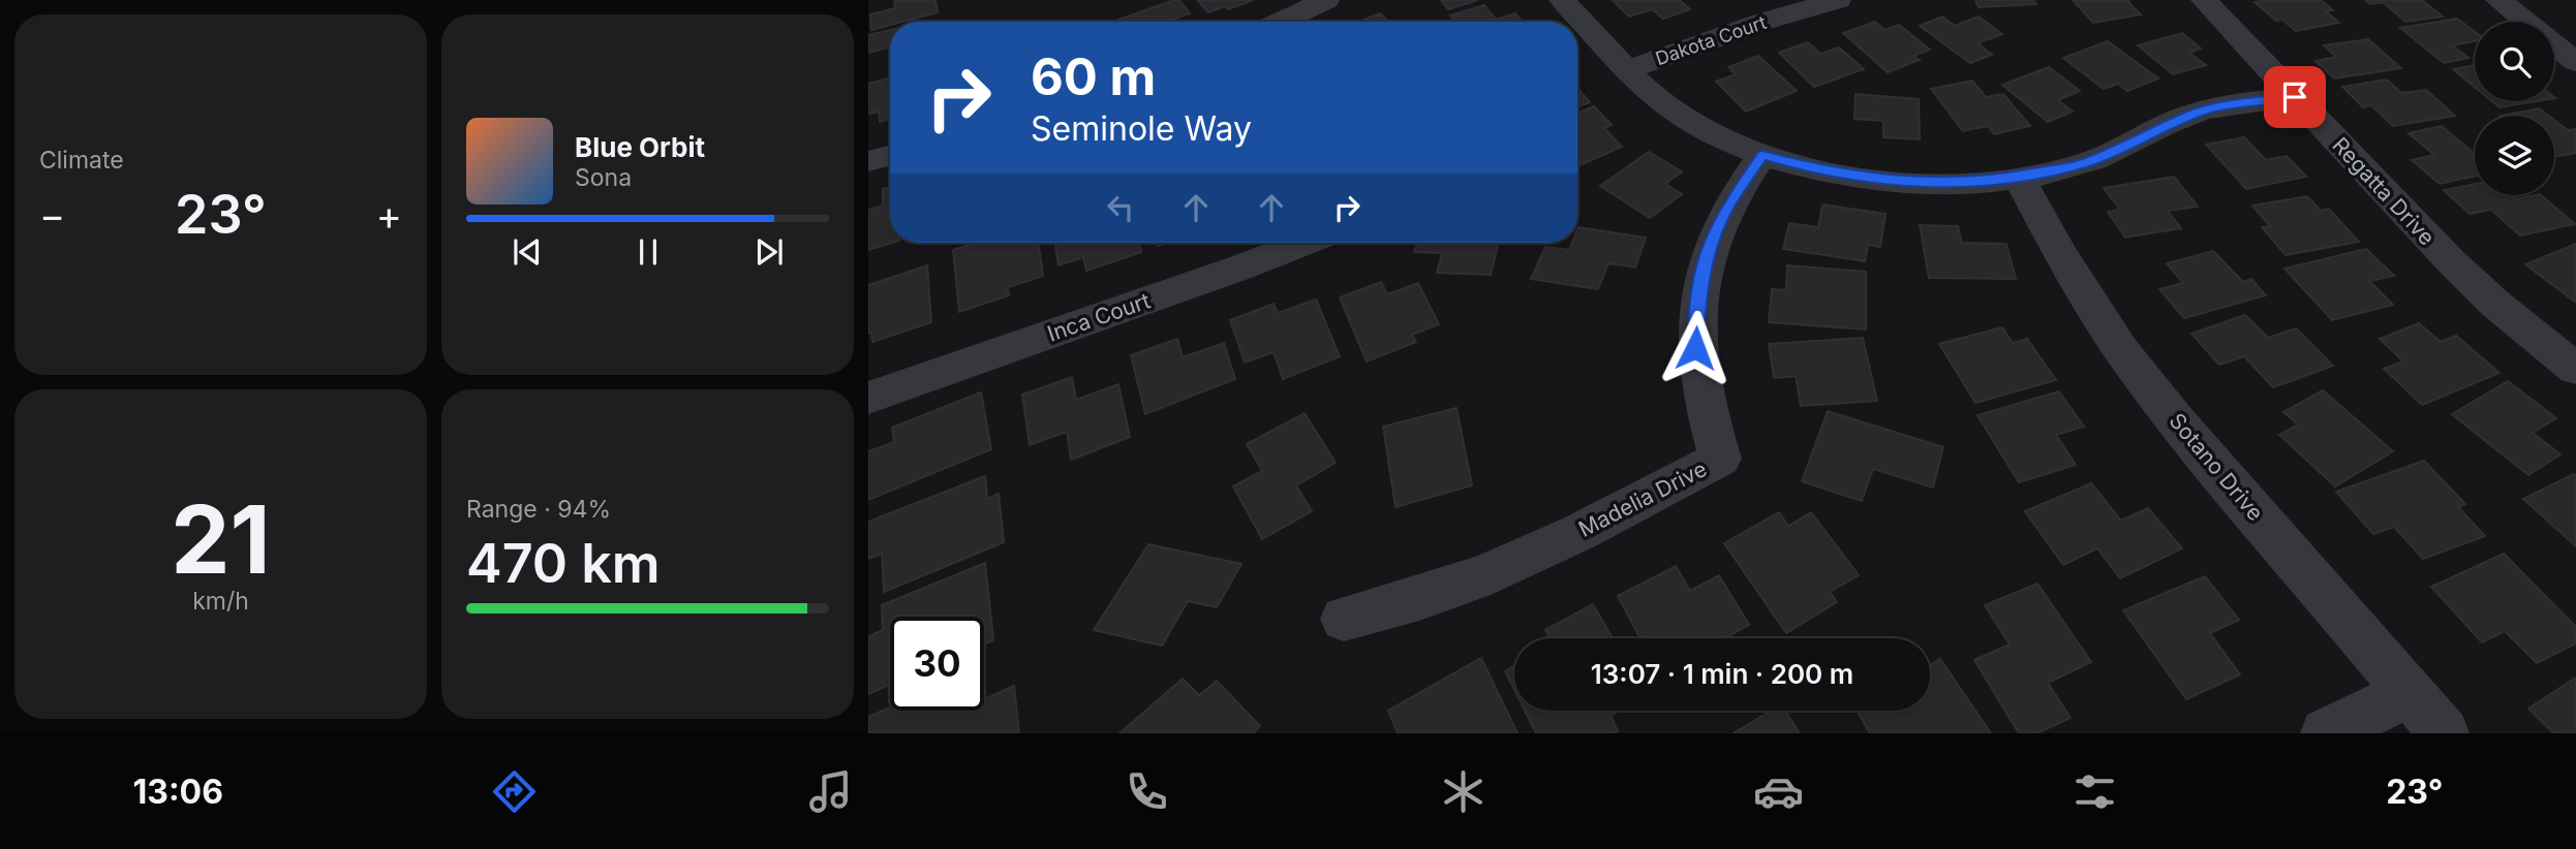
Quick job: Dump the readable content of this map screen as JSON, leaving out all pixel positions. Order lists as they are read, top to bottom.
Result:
{
  "streets": {
    "street": [
      "Dakota Court",
      "Regatta Drive",
      "Inca Court",
      "Sotano Drive",
      "Madelia Drive"
    ]
  },
  "page": {
    "tile": [
      "Climate",
      ["21", "km/h"],
      ["Range · 94%", "470 km"]
    ],
    "turn": ["60 m", "Seminole Way"],
    "song": ["Blue Orbit", "Sona"],
    "heat": ["−", "23°", "+"],
    "limit": "30",
    "trip": "13:07 · 1 min · 200 m",
    "tabs": ["13:06", "23°"]
  }
}
